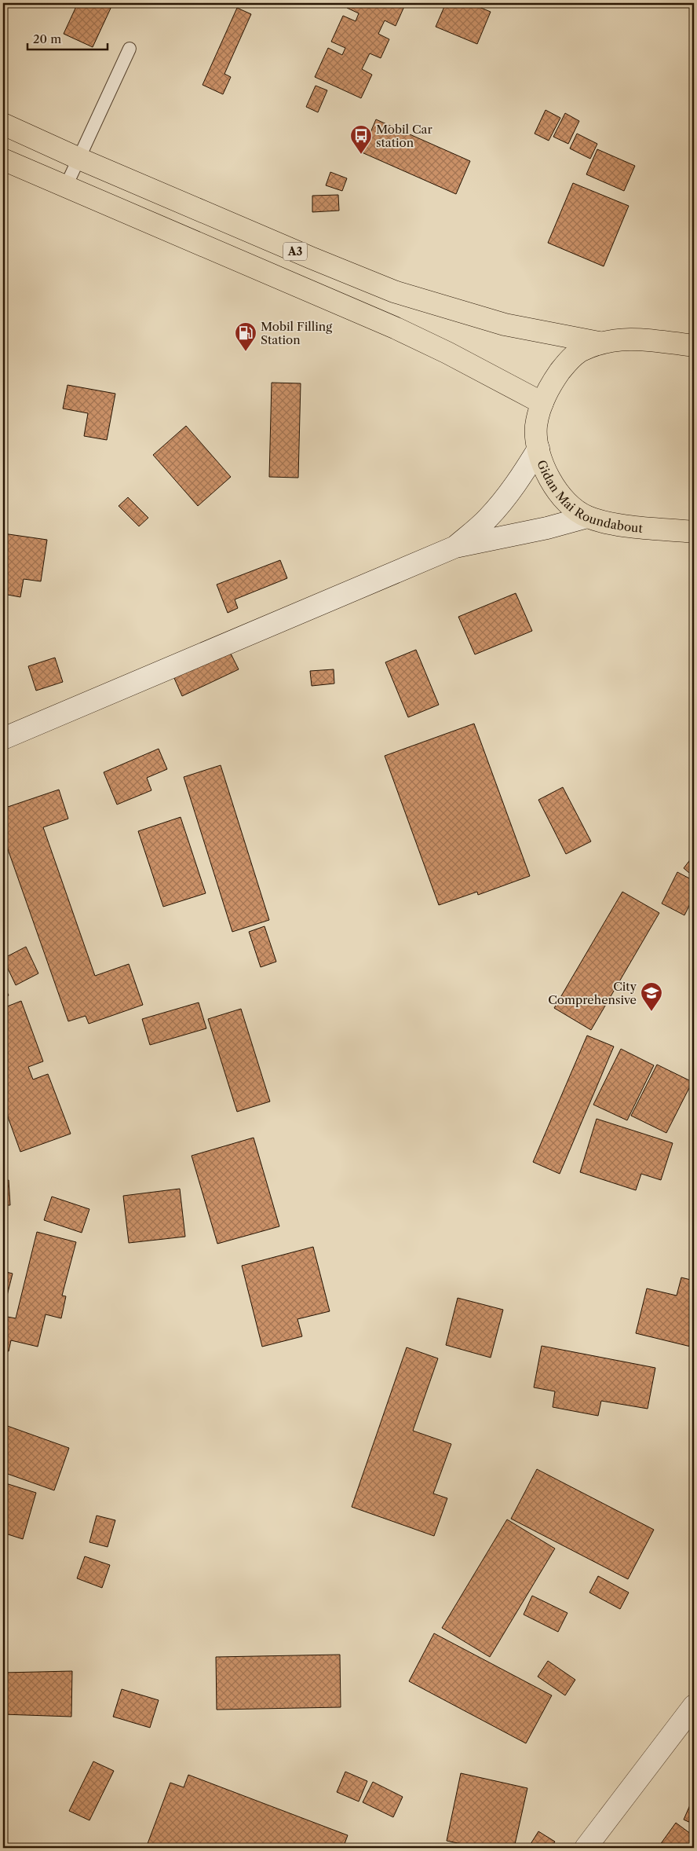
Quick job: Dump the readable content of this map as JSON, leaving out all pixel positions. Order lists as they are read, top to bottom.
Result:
{
  "streets": {
    "highway": ["A3", "Gidan Mai Roundabout"]
  },
  "crossings": [
    ["A3", "Gidan Mai Roundabout"]
  ],
  "places": {
    "bus stop": ["Mobil Car station"],
    "fuel station": ["Mobil Filling Station"],
    "school or university": ["City Comprehensive"]
  },
  "scale_bar": "20 m"
}
